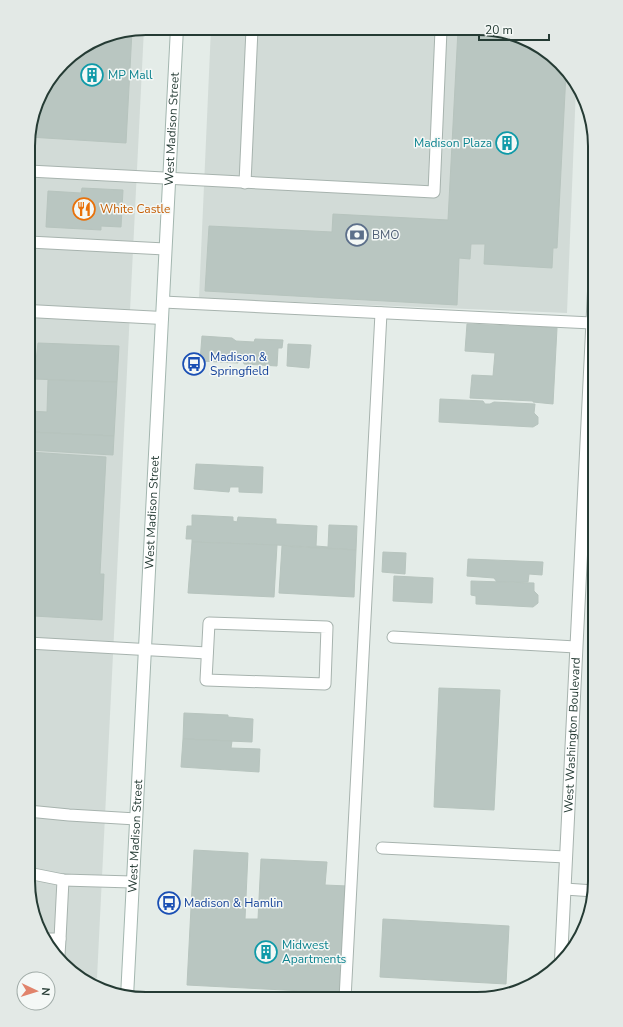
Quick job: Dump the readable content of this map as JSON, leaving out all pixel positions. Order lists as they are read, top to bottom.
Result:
{
  "streets": {
    "main road": ["West Madison Street", "West Washington Boulevard"]
  },
  "places": {
    "building": ["MP Mall", "Madison Plaza", "Midwest Apartments"],
    "restaurant": ["White Castle"],
    "bank": ["BMO"],
    "bus stop": ["Madison & Springfield", "Madison & Hamlin"]
  },
  "scale_bar": "20 m",
  "north": "right"
}
